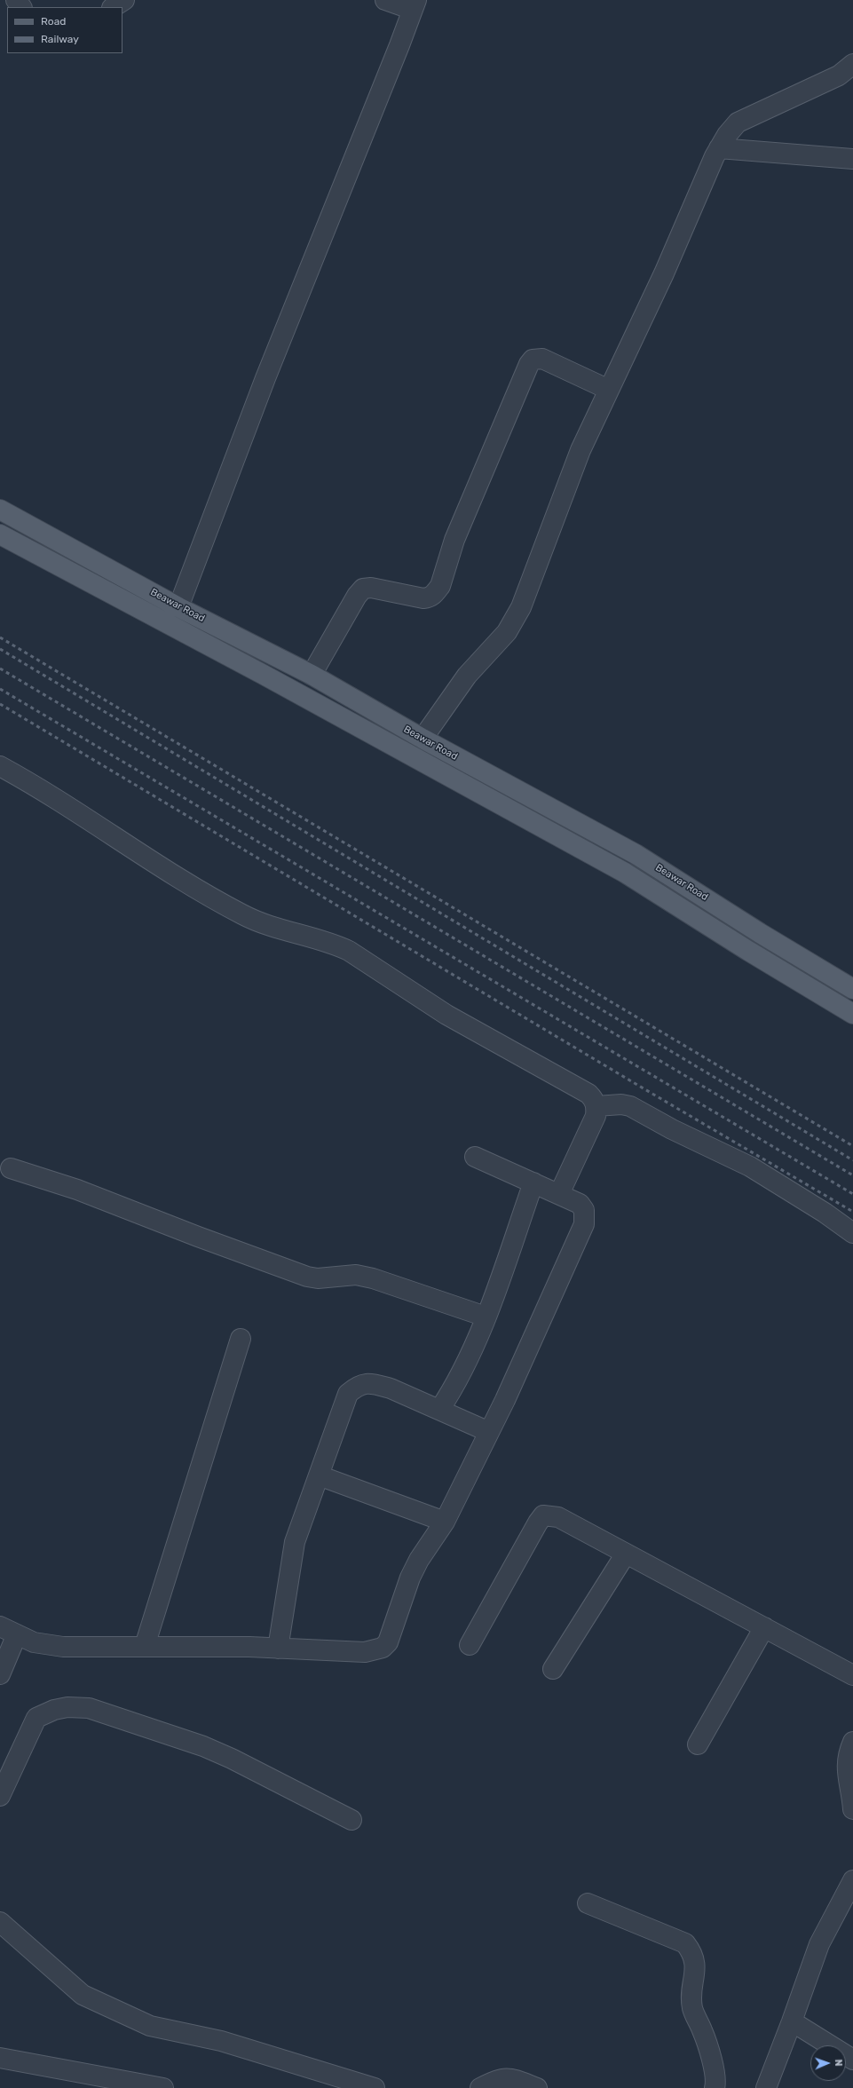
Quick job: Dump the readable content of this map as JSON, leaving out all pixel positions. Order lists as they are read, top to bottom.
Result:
{
  "streets": {
    "main road": ["Beawar Road"]
  },
  "legend": ["Road", "Railway"],
  "north": "right"
}
